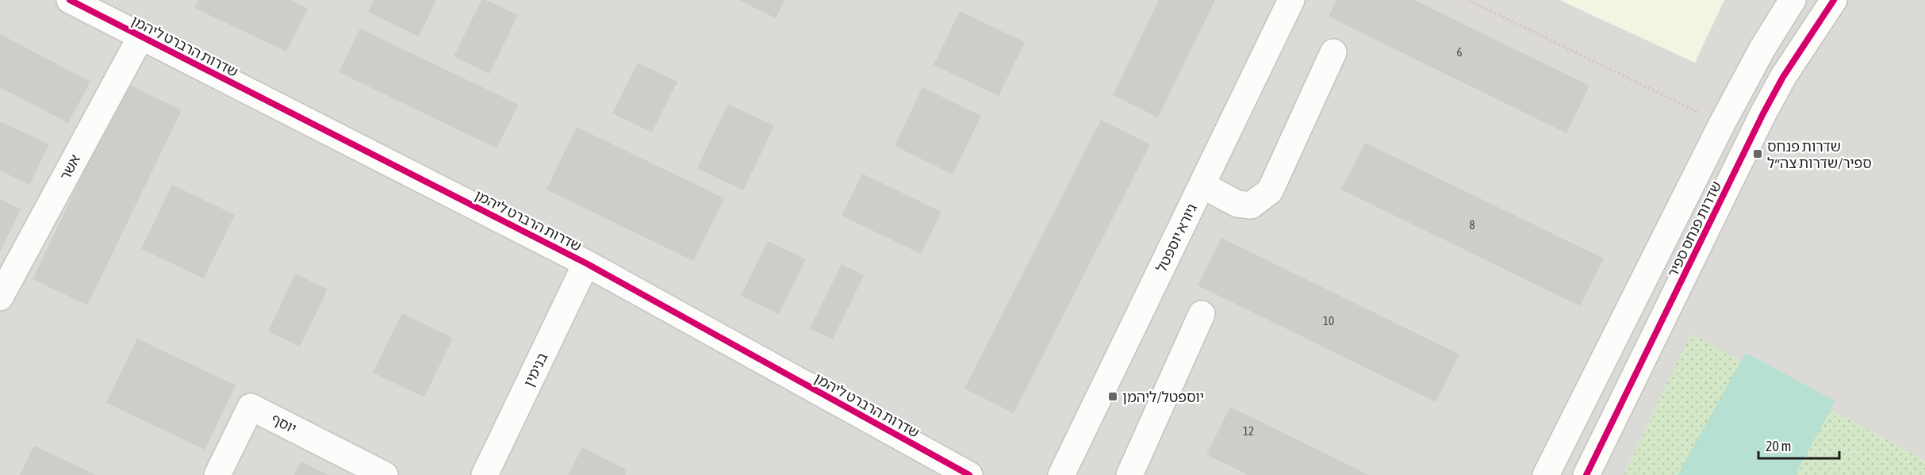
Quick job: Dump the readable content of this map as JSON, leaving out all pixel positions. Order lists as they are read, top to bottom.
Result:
{
  "streets": {
    "street": [
      "שדרות הרברט ליהמן",
      "אשר",
      "שדרות פנחס ספיר",
      "גיורא יוספטל",
      "בנימין",
      "יוסף"
    ]
  },
  "crossings": [
    ["שדרות הרברט ליהמן", "אשר"],
    ["שדרות הרברט ליהמן", "בנימין"]
  ],
  "places": {
    "transit": ["שדרות פנחס ספיר/שדרות צה״ל", "יוספטל/ליהמן"]
  },
  "house_numbers": [
    "6",
    "8",
    "10",
    "12"
  ],
  "scale_bar": "20 m"
}
